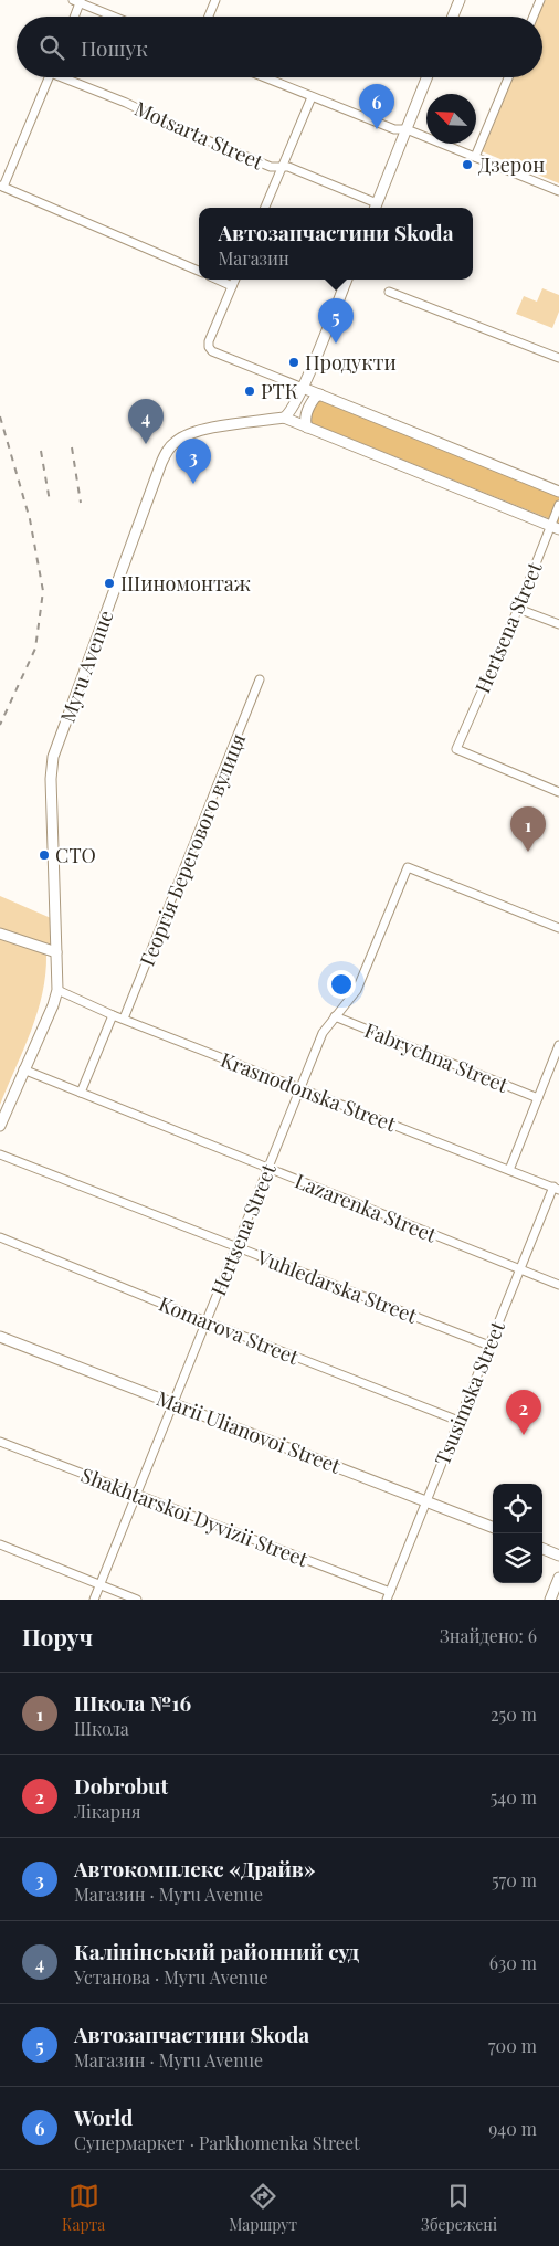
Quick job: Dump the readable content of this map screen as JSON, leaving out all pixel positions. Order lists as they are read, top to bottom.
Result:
{
  "streets": {
    "main road": ["Myru Avenue", "Marii Ulianovoi Street"],
    "street": [
      "Motsarta Street",
      "Hertsena Street",
      "Георгія Берегового вулиця",
      "Fabrychna Street",
      "Krasnodonska Street",
      "Lazarenka Street",
      "Vuhledarska Street",
      "Komarova Street",
      "Tsusimska Street",
      "Shakhtarskoi Dyvizii Street"
    ]
  },
  "crossings": [
    ["Hertsena Street", "Fabrychna Street"],
    ["Hertsena Street", "Krasnodonska Street"],
    ["Hertsena Street", "Lazarenka Street"],
    ["Hertsena Street", "Vuhledarska Street"],
    ["Hertsena Street", "Komarova Street"],
    ["Hertsena Street", "Marii Ulianovoi Street"],
    ["Hertsena Street", "Shakhtarskoi Dyvizii Street"],
    ["Myru Avenue", "Krasnodonska Street"],
    ["Myru Avenue", "Lazarenka Street"],
    ["Георгія Берегового вулиця", "Krasnodonska Street"],
    ["Krasnodonska Street", "Tsusimska Street"],
    ["Lazarenka Street", "Tsusimska Street"],
    ["Vuhledarska Street", "Tsusimska Street"],
    ["Komarova Street", "Tsusimska Street"],
    ["Tsusimska Street", "Marii Ulianovoi Street"],
    ["Tsusimska Street", "Shakhtarskoi Dyvizii Street"]
  ],
  "places": [
    "Дзерон",
    "Продукти",
    "РТК",
    "Шиномонтаж",
    "СТО"
  ],
  "north": "top left",
  "page": {
    "search": "Пошук",
    "pins": [
      "6",
      "5",
      "4",
      "3",
      "1",
      "2"
    ],
    "popup": ["Автозапчастини Skoda", "Магазин"],
    "heading": ["Поруч", "Знайдено: 6"],
    "list": [
      {
        "mark": "1",
        "name": "Школа №16",
        "note": "Школа",
        "value": "250 m"
      },
      {
        "mark": "2",
        "name": "Dobrobut",
        "note": "Лікарня",
        "value": "540 m"
      },
      {
        "mark": "3",
        "name": "Автокомплекс «Драйв»",
        "note": "Магазин · Myru Avenue",
        "value": "570 m"
      },
      {
        "mark": "4",
        "name": "Калінінський районний суд",
        "note": "Установа · Myru Avenue",
        "value": "630 m"
      },
      {
        "mark": "5",
        "name": "Автозапчастини Skoda",
        "note": "Магазин · Myru Avenue",
        "value": "700 m"
      },
      {
        "mark": "6",
        "name": "World",
        "note": "Супермаркет · Parkhomenka Street",
        "value": "940 m"
      }
    ],
    "nav": ["Карта", "Маршрут", "Збережені"]
  }
}
